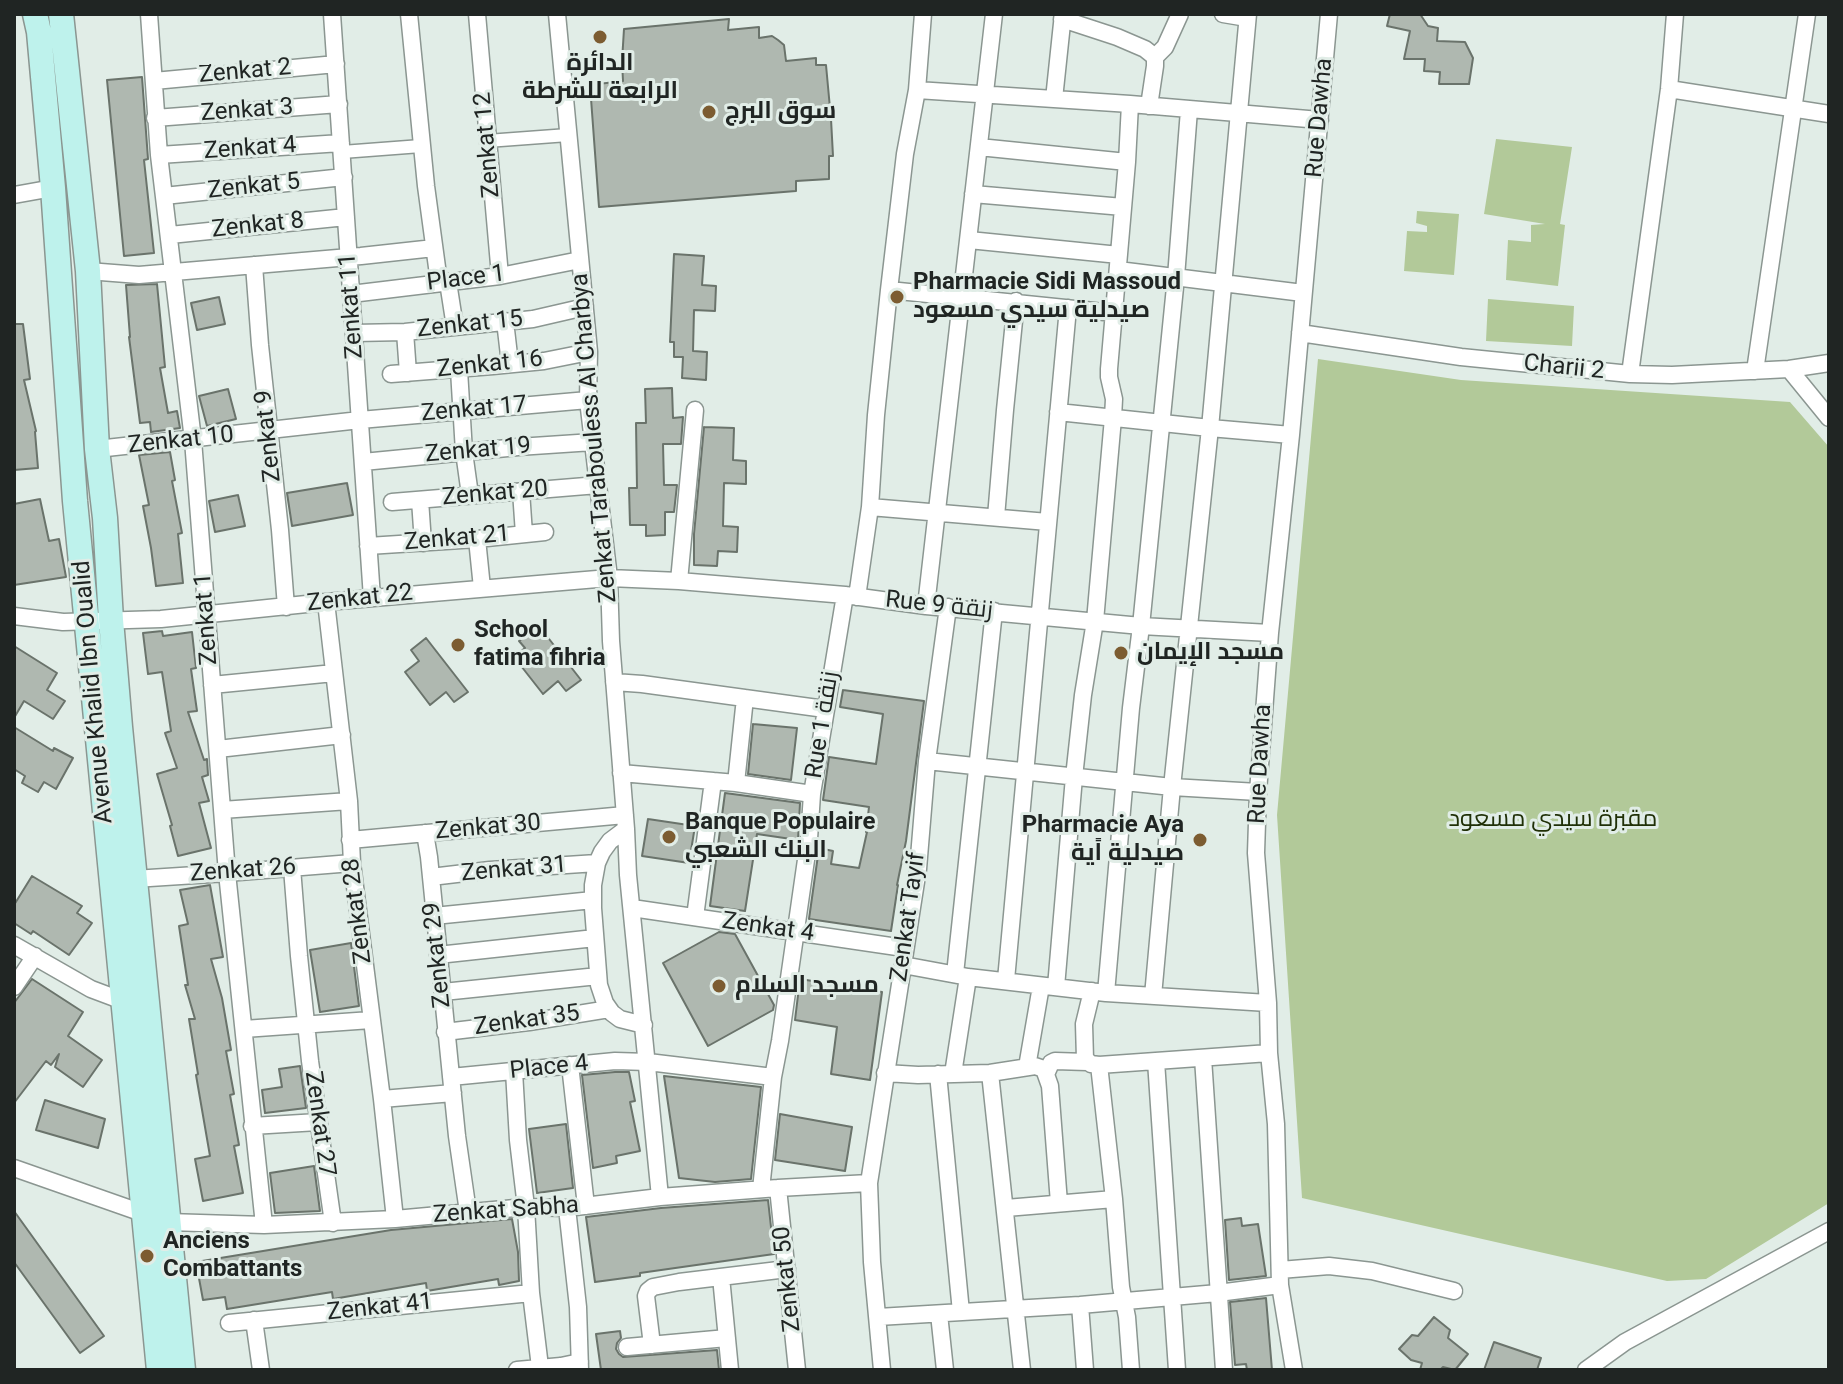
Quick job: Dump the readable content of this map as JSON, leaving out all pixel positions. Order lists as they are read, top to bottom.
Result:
{
  "streets": {
    "main road": ["Avenue Khalid Ibn Oualid"],
    "street": [
      "Zenkat 2",
      "Zenkat 3",
      "Rue Dawha",
      "Zenkat 12",
      "Zenkat 4",
      "Zenkat 5",
      "Zenkat 8",
      "Place 1",
      "Zenkat 11",
      "Zenkat 15",
      "Zenkat 16",
      "Charii 2",
      "Zenkat 17",
      "Zenkat 9",
      "Zenkat Tarabouless Al Charbya",
      "Zenkat 10",
      "Zenkat 19",
      "Zenkat 20",
      "Zenkat 21",
      "Zenkat 22",
      "Rue 9 زنقة",
      "Zenkat 1",
      "Rue 1 زنقة",
      "Zenkat 30",
      "Zenkat 31",
      "Zenkat 26",
      "Zenkat 28",
      "Zenkat Tayif",
      "Zenkat 29",
      "Zenkat 35",
      "Place 4",
      "Zenkat 27",
      "Zenkat Sabha",
      "Zenkat 50",
      "Zenkat 41"
    ]
  },
  "crossings": [
    ["Zenkat 2", "Zenkat 11"],
    ["Zenkat 2", "Zenkat 1"],
    ["Zenkat 3", "Zenkat 11"],
    ["Zenkat 3", "Zenkat 1"],
    ["Rue Dawha", "Zenkat 4"],
    ["Rue Dawha", "Charii 2"],
    ["Rue Dawha", "Rue 9 زنقة"],
    ["Zenkat 12", "Place 1"],
    ["Zenkat 4", "Zenkat 11"],
    ["Zenkat 4", "Zenkat Tarabouless Al Charbya"],
    ["Zenkat 4", "Zenkat 1"],
    ["Zenkat 4", "Rue 1 زنقة"],
    ["Zenkat 4", "Zenkat Tayif"],
    ["Zenkat 5", "Zenkat 11"],
    ["Zenkat 5", "Zenkat 1"],
    ["Zenkat 8", "Zenkat 11"],
    ["Zenkat 8", "Zenkat 1"],
    ["Place 1", "Zenkat 11"],
    ["Place 1", "Zenkat Tarabouless Al Charbya"],
    ["Zenkat 11", "Zenkat 15"],
    ["Zenkat 11", "Zenkat 17"],
    ["Zenkat 11", "Zenkat 10"],
    ["Zenkat 11", "Zenkat 19"],
    ["Zenkat 11", "Zenkat 21"],
    ["Zenkat 11", "Zenkat 22"],
    ["Zenkat 15", "Zenkat Tarabouless Al Charbya"],
    ["Zenkat 16", "Zenkat Tarabouless Al Charbya"],
    ["Zenkat 17", "Zenkat Tarabouless Al Charbya"],
    ["Zenkat 17", "Zenkat 10"],
    ["Zenkat 9", "Zenkat 10"],
    ["Zenkat 9", "Zenkat 22"],
    ["Zenkat Tarabouless Al Charbya", "Zenkat 19"],
    ["Zenkat Tarabouless Al Charbya", "Zenkat 20"],
    ["Zenkat Tarabouless Al Charbya", "Zenkat 22"],
    ["Zenkat Tarabouless Al Charbya", "Rue 9 زنقة"],
    ["Zenkat Tarabouless Al Charbya", "Zenkat 30"],
    ["Zenkat Tarabouless Al Charbya", "Place 4"],
    ["Zenkat Tarabouless Al Charbya", "Zenkat Sabha"],
    ["Zenkat 10", "Zenkat 1"],
    ["Zenkat 10", "Avenue Khalid Ibn Oualid"],
    ["Zenkat 22", "Rue 9 زنقة"],
    ["Zenkat 22", "Zenkat 1"],
    ["Zenkat 22", "Avenue Khalid Ibn Oualid"],
    ["Zenkat 22", "Zenkat 28"],
    ["Rue 9 زنقة", "Rue 1 زنقة"],
    ["Rue 9 زنقة", "Zenkat Tayif"],
    ["Zenkat 1", "Zenkat 26"],
    ["Zenkat 1", "Zenkat Sabha"],
    ["Avenue Khalid Ibn Oualid", "Zenkat 26"],
    ["Avenue Khalid Ibn Oualid", "Zenkat Sabha"],
    ["Rue 1 زنقة", "Place 4"],
    ["Rue 1 زنقة", "Zenkat Sabha"],
    ["Zenkat 30", "Zenkat 28"],
    ["Zenkat 30", "Zenkat 29"],
    ["Zenkat 31", "Zenkat 29"],
    ["Zenkat 26", "Zenkat 28"],
    ["Zenkat 26", "Zenkat 27"],
    ["Zenkat 28", "Place 4"],
    ["Zenkat 28", "Zenkat Sabha"],
    ["Zenkat Tayif", "Zenkat Sabha"],
    ["Zenkat 29", "Zenkat 35"],
    ["Zenkat 29", "Place 4"],
    ["Zenkat 29", "Zenkat Sabha"],
    ["Zenkat 27", "Zenkat Sabha"],
    ["Zenkat Sabha", "Zenkat 50"]
  ],
  "parks": ["مقبرة سيدي مسعود"],
  "places": [
    "الدائرة الرابعة للشرطة",
    "سوق البرج",
    "Pharmacie Sidi Massoud صيدلية سيدي مسعود",
    "School fatima fihria",
    "مسجد الإيمان",
    "Banque Populaire البنك الشعبي",
    "Pharmacie Aya صيدلية اًية",
    "مسجد السلام",
    "Anciens Combattants"
  ]
}
